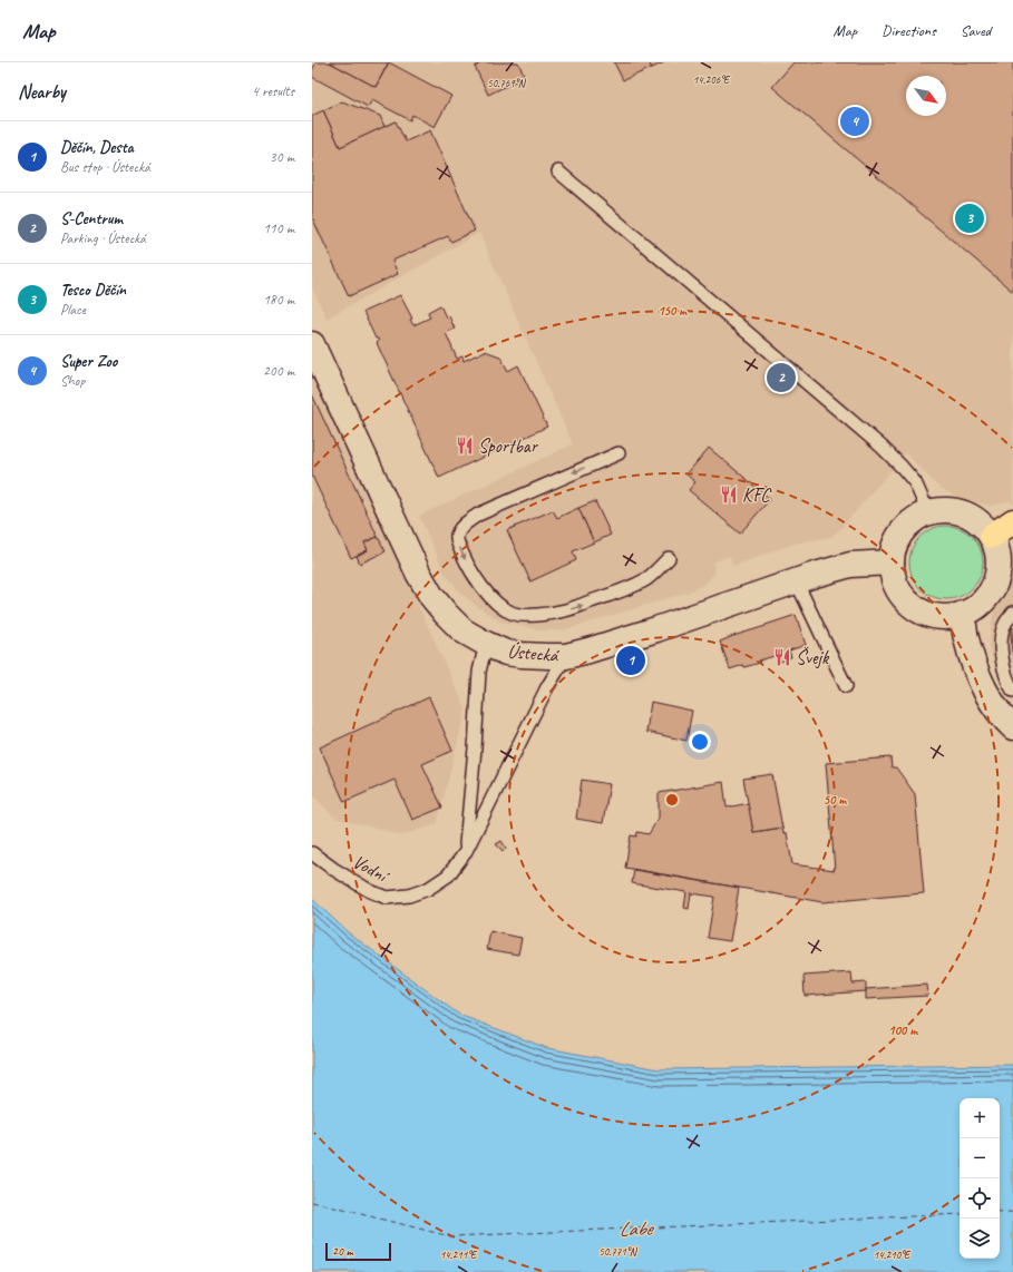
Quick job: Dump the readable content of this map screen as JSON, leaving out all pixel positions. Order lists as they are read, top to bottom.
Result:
{
  "streets": {
    "street": ["Ústecká"],
    "lane": ["Vodní"]
  },
  "crossings": [
    ["Ústecká", "Vodní"]
  ],
  "water": ["Labe"],
  "places": {
    "restaurant": ["Sportbar", "KFC", "Švejk"]
  },
  "scale_bar": "20 m",
  "north": "bottom right",
  "page": {
    "header": "Map",
    "nav": ["Map", "Directions", "Saved"],
    "heading": ["Nearby", "4 results"],
    "pins": [
      "4",
      "3",
      "2",
      "1"
    ],
    "list": [
      {
        "mark": "1",
        "name": "Děčín, Desta",
        "note": "Bus stop · Ústecká",
        "value": "30 m"
      },
      {
        "mark": "2",
        "name": "S-Centrum",
        "note": "Parking · Ústecká",
        "value": "110 m"
      },
      {
        "mark": "3",
        "name": "Tesco Děčín",
        "note": "Place",
        "value": "180 m"
      },
      {
        "mark": "4",
        "name": "Super Zoo",
        "note": "Shop",
        "value": "200 m"
      }
    ],
    "map_buttons": ["+", "−"],
    "scale": "20 m"
  },
  "coordinates": [
    "14.206°E",
    "50.769°N",
    "50.771°N",
    "14.211°E",
    "14.210°E"
  ],
  "rings": ["150 m", "50 m", "100 m"]
}
